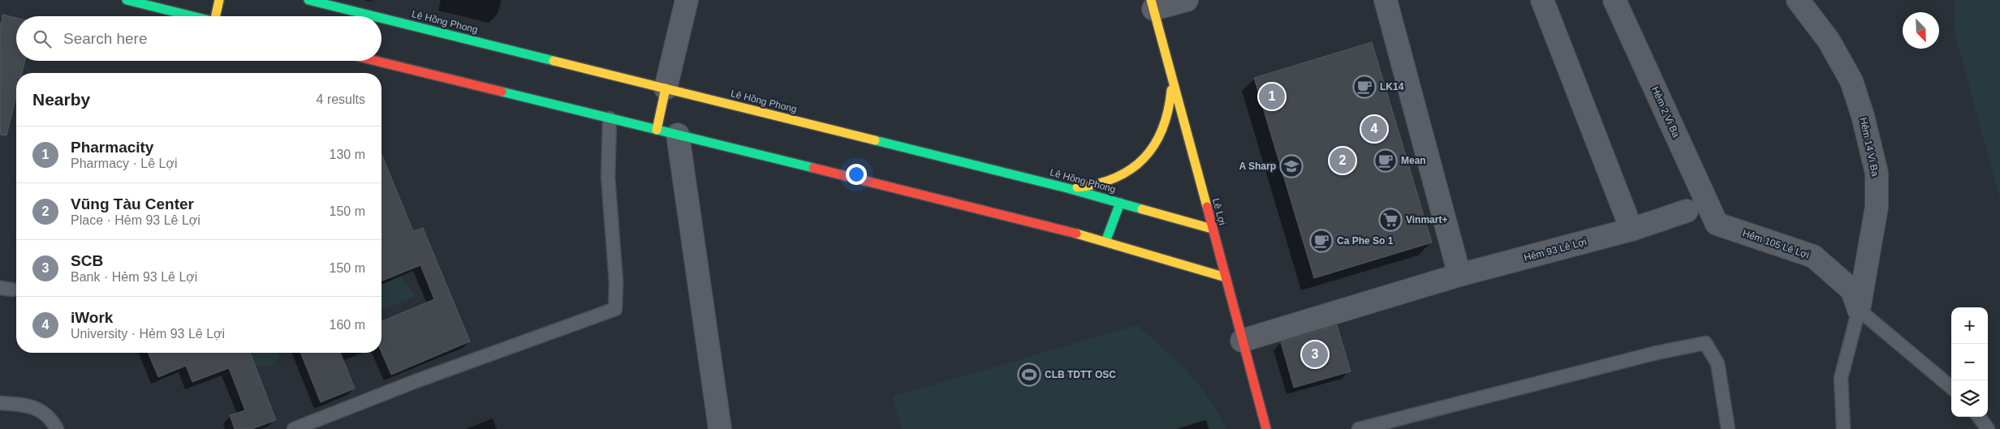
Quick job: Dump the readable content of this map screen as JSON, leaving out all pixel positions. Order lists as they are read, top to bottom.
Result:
{
  "streets": {
    "main road": ["Lê Hồng Phong", "Lê Lợi"],
    "street": [
      "Hẻm 2 Vi Ba",
      "Hẻm 14 Vi Ba",
      "Hẻm 105 Lê Lợi",
      "Hẻm 93 Lê Lợi"
    ]
  },
  "crossings": [
    ["Lê Hồng Phong", "Lê Lợi"],
    ["Hẻm 2 Vi Ba", "Hẻm 105 Lê Lợi"],
    ["Hẻm 14 Vi Ba", "Hẻm 105 Lê Lợi"],
    ["Lê Lợi", "Hẻm 93 Lê Lợi"]
  ],
  "places": {
    "cafe": ["LK14", "Mean", "Ca Phe So 1"],
    "school or university": ["A Sharp"],
    "supermarket": ["Vinmart+"],
    "sports": ["CLB TDTT OSC"]
  },
  "north": "bottom right",
  "page": {
    "search": "Search here",
    "heading": ["Nearby", "4 results"],
    "pins": [
      "1",
      "4",
      "2",
      "3"
    ],
    "list": [
      {
        "mark": "1",
        "name": "Pharmacity",
        "note": "Pharmacy · Lê Lợi",
        "value": "130 m"
      },
      {
        "mark": "2",
        "name": "Vũng Tàu Center",
        "note": "Place · Hẻm 93 Lê Lợi",
        "value": "150 m"
      },
      {
        "mark": "3",
        "name": "SCB",
        "note": "Bank · Hẻm 93 Lê Lợi",
        "value": "150 m"
      },
      {
        "mark": "4",
        "name": "iWork",
        "note": "University · Hẻm 93 Lê Lợi",
        "value": "160 m"
      }
    ],
    "map_buttons": ["+", "−"]
  }
}
